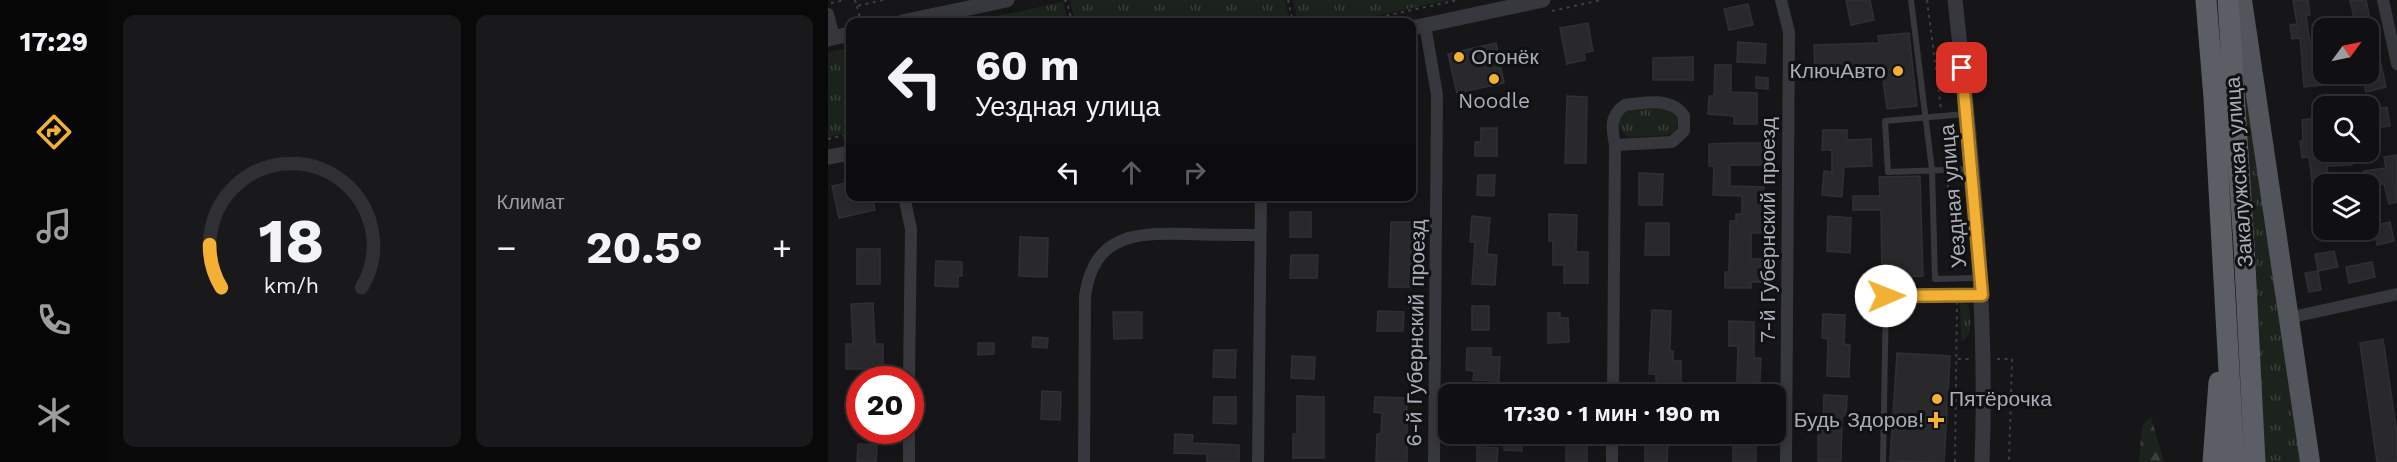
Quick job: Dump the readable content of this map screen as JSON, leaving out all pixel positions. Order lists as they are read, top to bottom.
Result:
{
  "streets": {
    "highway": ["Закалужская улица"],
    "street": ["Уездная улица", "7-й Губернский проезд", "6-й Губернский проезд"]
  },
  "places": {
    "other": [
      "Огонёк",
      "КлючАвто",
      "Noodle",
      "Пятёрочка"
    ],
    "health": ["Будь Здоров!"]
  },
  "north": "top right",
  "page": {
    "tabs": "17:29",
    "tile": "Климат",
    "turn": ["60 m", "Уездная улица"],
    "heat": ["−", "20.5°", "+"],
    "limit": "20",
    "trip": "17:30 · 1 мин · 190 m",
    "gauge": ["18", "km/h"]
  }
}
